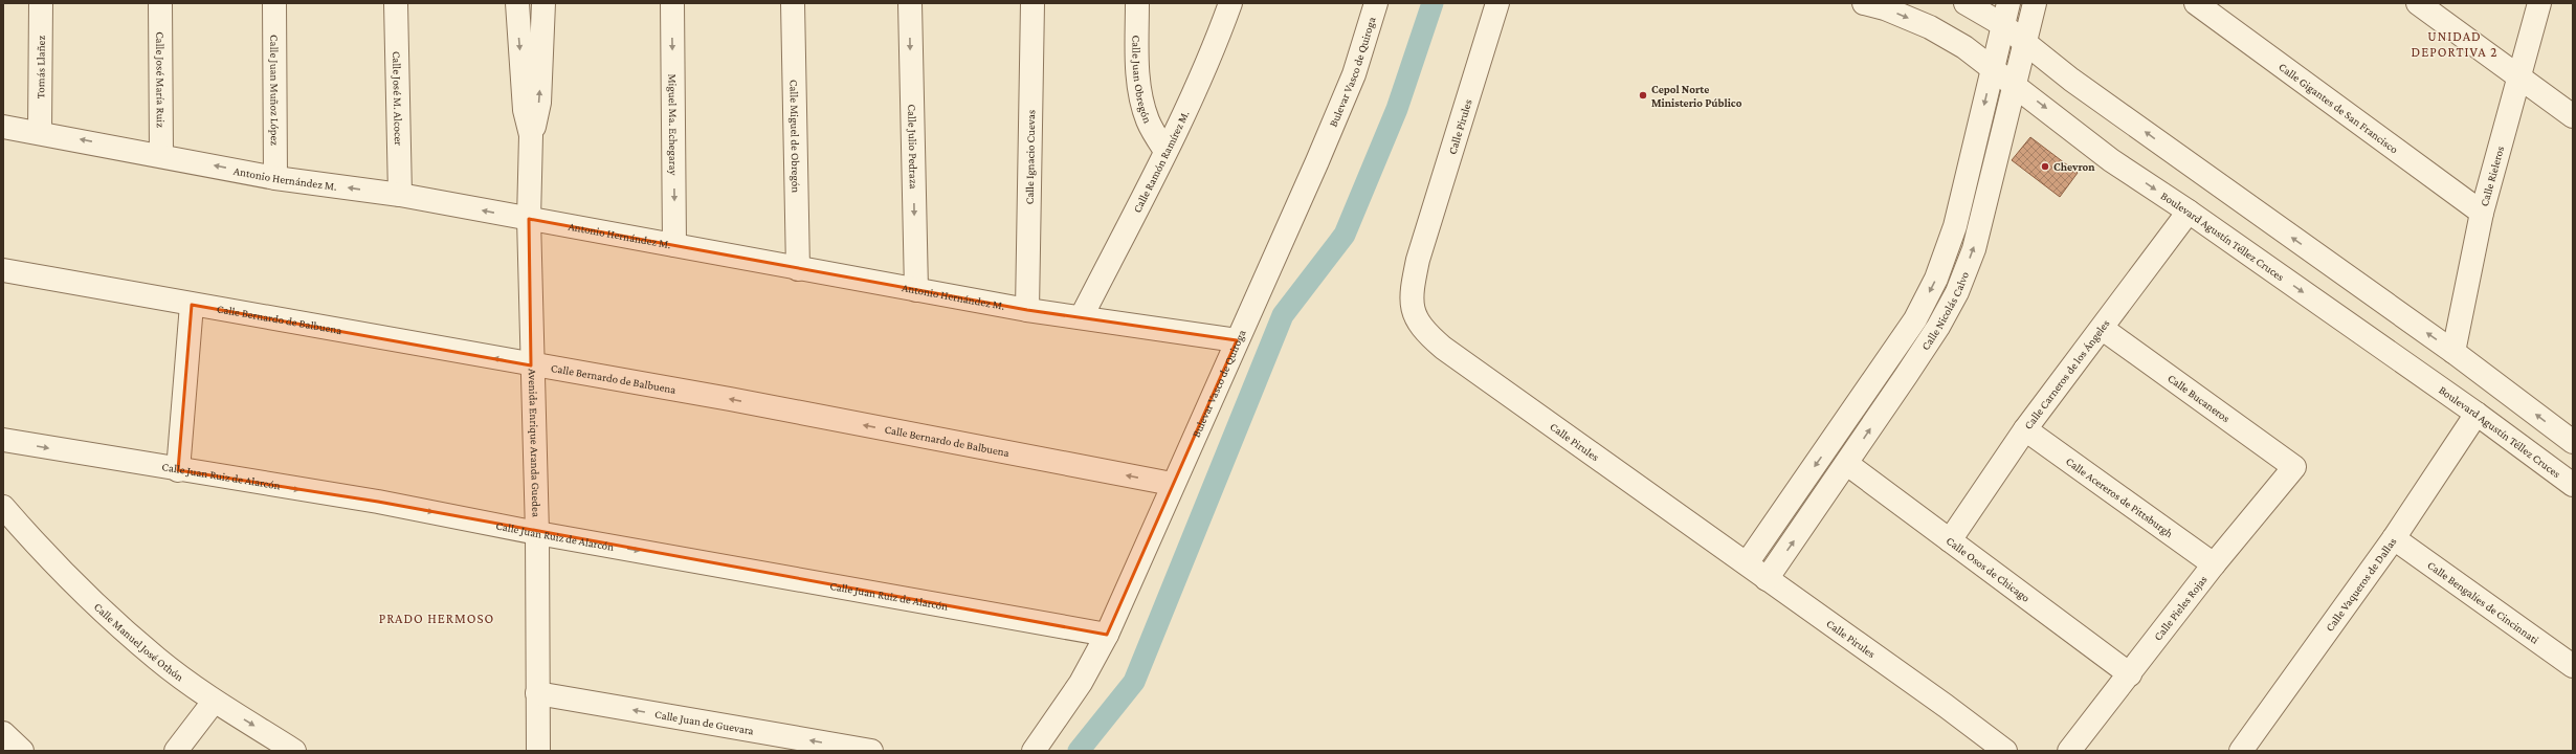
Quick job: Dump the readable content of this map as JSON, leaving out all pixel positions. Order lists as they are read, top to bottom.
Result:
{
  "streets": {
    "street": [
      "Tomás Llañez",
      "Bulevar Vasco de Quiroga",
      "Calle Juan Obregón",
      "Calle José María Ruiz",
      "Calle Juan Muñoz López",
      "Calle José M. Alcocer",
      "Calle Gigantes de San Francisco",
      "Miguel Ma. Echegaray",
      "Calle Pirules",
      "Calle Miguel de Obregón",
      "Calle Julio Pedraza",
      "Calle Ignacio Cuevas",
      "Calle Ramón Ramírez M.",
      "Calle Rieleros",
      "Antonio Hernández M.",
      "Boulevard Agustín Téllez Cruces",
      "Calle Nicolás Calvo",
      "Calle Bernardo de Balbuena",
      "Calle Carneros de los Ángeles",
      "Calle Bucaneros",
      "Avenida Enrique Aranda Guedea",
      "Calle Juan Ruiz de Alarcón",
      "Calle Acereros de Pittsburgh",
      "Calle Osos de Chicago",
      "Calle Vaqueros de Dallas",
      "Calle Bengalíes de Cincinnati",
      "Calle Pieles Rojas",
      "Calle Manuel José Othón",
      "Calle Juan de Guevara"
    ]
  },
  "crossings": [
    ["Tomás Llañez", "Antonio Hernández M."],
    ["Bulevar Vasco de Quiroga", "Antonio Hernández M."],
    ["Bulevar Vasco de Quiroga", "Calle Bernardo de Balbuena"],
    ["Bulevar Vasco de Quiroga", "Calle Juan Ruiz de Alarcón"],
    ["Calle Juan Obregón", "Calle Ramón Ramírez M."],
    ["Calle José María Ruiz", "Antonio Hernández M."],
    ["Calle Juan Muñoz López", "Antonio Hernández M."],
    ["Calle José M. Alcocer", "Antonio Hernández M."],
    ["Calle Gigantes de San Francisco", "Calle Rieleros"],
    ["Miguel Ma. Echegaray", "Antonio Hernández M."],
    ["Calle Pirules", "Calle Nicolás Calvo"],
    ["Calle Miguel de Obregón", "Antonio Hernández M."],
    ["Calle Julio Pedraza", "Antonio Hernández M."],
    ["Calle Ignacio Cuevas", "Antonio Hernández M."],
    ["Calle Ramón Ramírez M.", "Antonio Hernández M."],
    ["Antonio Hernández M.", "Avenida Enrique Aranda Guedea"],
    ["Boulevard Agustín Téllez Cruces", "Calle Nicolás Calvo"],
    ["Boulevard Agustín Téllez Cruces", "Calle Carneros de los Ángeles"],
    ["Boulevard Agustín Téllez Cruces", "Calle Vaqueros de Dallas"],
    ["Calle Nicolás Calvo", "Calle Osos de Chicago"],
    ["Calle Bernardo de Balbuena", "Avenida Enrique Aranda Guedea"],
    ["Calle Carneros de los Ángeles", "Calle Bucaneros"],
    ["Calle Carneros de los Ángeles", "Calle Acereros de Pittsburgh"],
    ["Calle Carneros de los Ángeles", "Calle Osos de Chicago"],
    ["Calle Bucaneros", "Calle Pieles Rojas"],
    ["Avenida Enrique Aranda Guedea", "Calle Juan Ruiz de Alarcón"],
    ["Avenida Enrique Aranda Guedea", "Calle Juan de Guevara"],
    ["Calle Acereros de Pittsburgh", "Calle Pieles Rojas"],
    ["Calle Osos de Chicago", "Calle Pieles Rojas"],
    ["Calle Vaqueros de Dallas", "Calle Bengalíes de Cincinnati"]
  ],
  "one_way": [
    "Miguel Ma. Echegaray",
    "Calle Julio Pedraza",
    "Antonio Hernández M.",
    "Calle Bernardo de Balbuena",
    "Calle Juan Ruiz de Alarcón",
    "Calle Juan de Guevara"
  ],
  "districts": ["UNIDAD DEPORTIVA 2", "PRADO HERMOSO"],
  "places": ["Cepol Norte Ministerio Público", "Chevron"]
}
